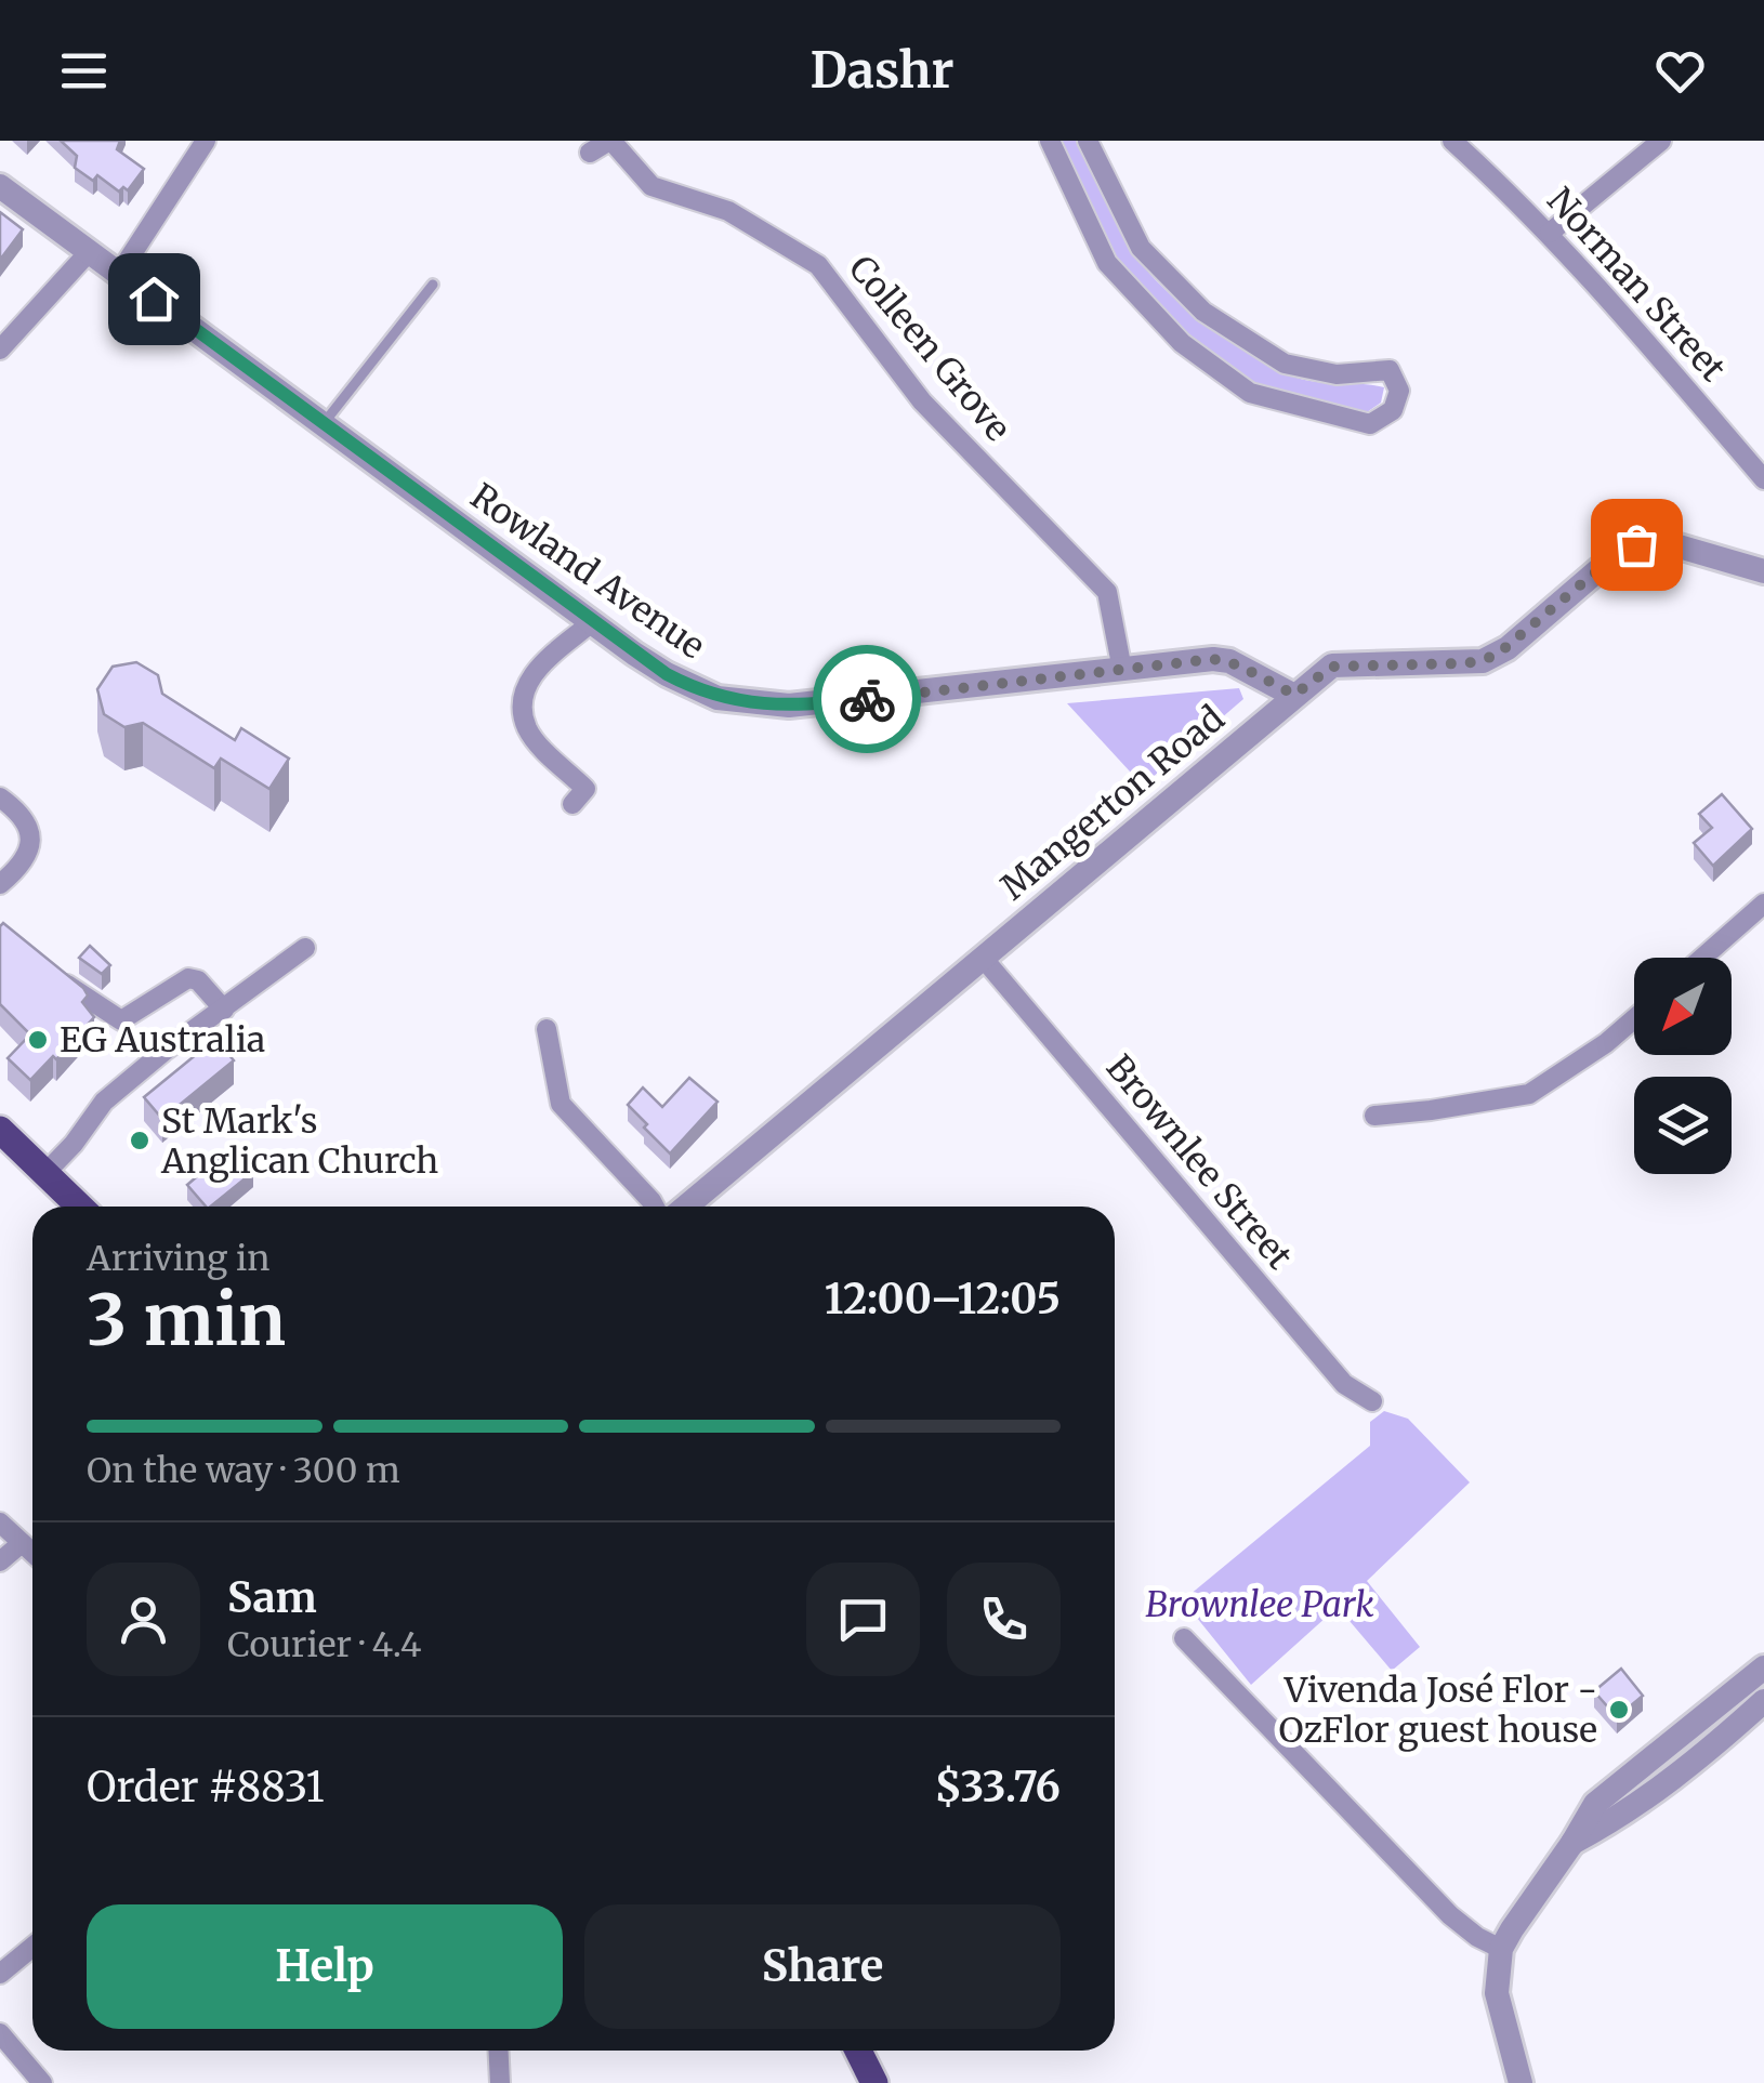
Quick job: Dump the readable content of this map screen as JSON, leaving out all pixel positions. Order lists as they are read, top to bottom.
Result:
{
  "streets": {
    "street": [
      "Norman Street",
      "Colleen Grove",
      "Rowland Avenue",
      "Mangerton Road",
      "Brownlee Street"
    ]
  },
  "crossings": [
    ["Colleen Grove", "Rowland Avenue"],
    ["Rowland Avenue", "Mangerton Road"],
    ["Mangerton Road", "Brownlee Street"]
  ],
  "parks": ["Brownlee Park"],
  "places": ["EG Australia", "St Mark's Anglican Church", "Vivenda José Flor - OzFlor guest house"],
  "north": "bottom left",
  "page": {
    "header": "Dashr",
    "heading": ["3 min", "Arriving in", "12:00–12:05"],
    "panel": [
      "Sam",
      "Courier · 4.4",
      "Order #8831",
      "$33.76"
    ],
    "bar": "On the way · 300 m",
    "buttons": ["Help", "Share"]
  }
}
